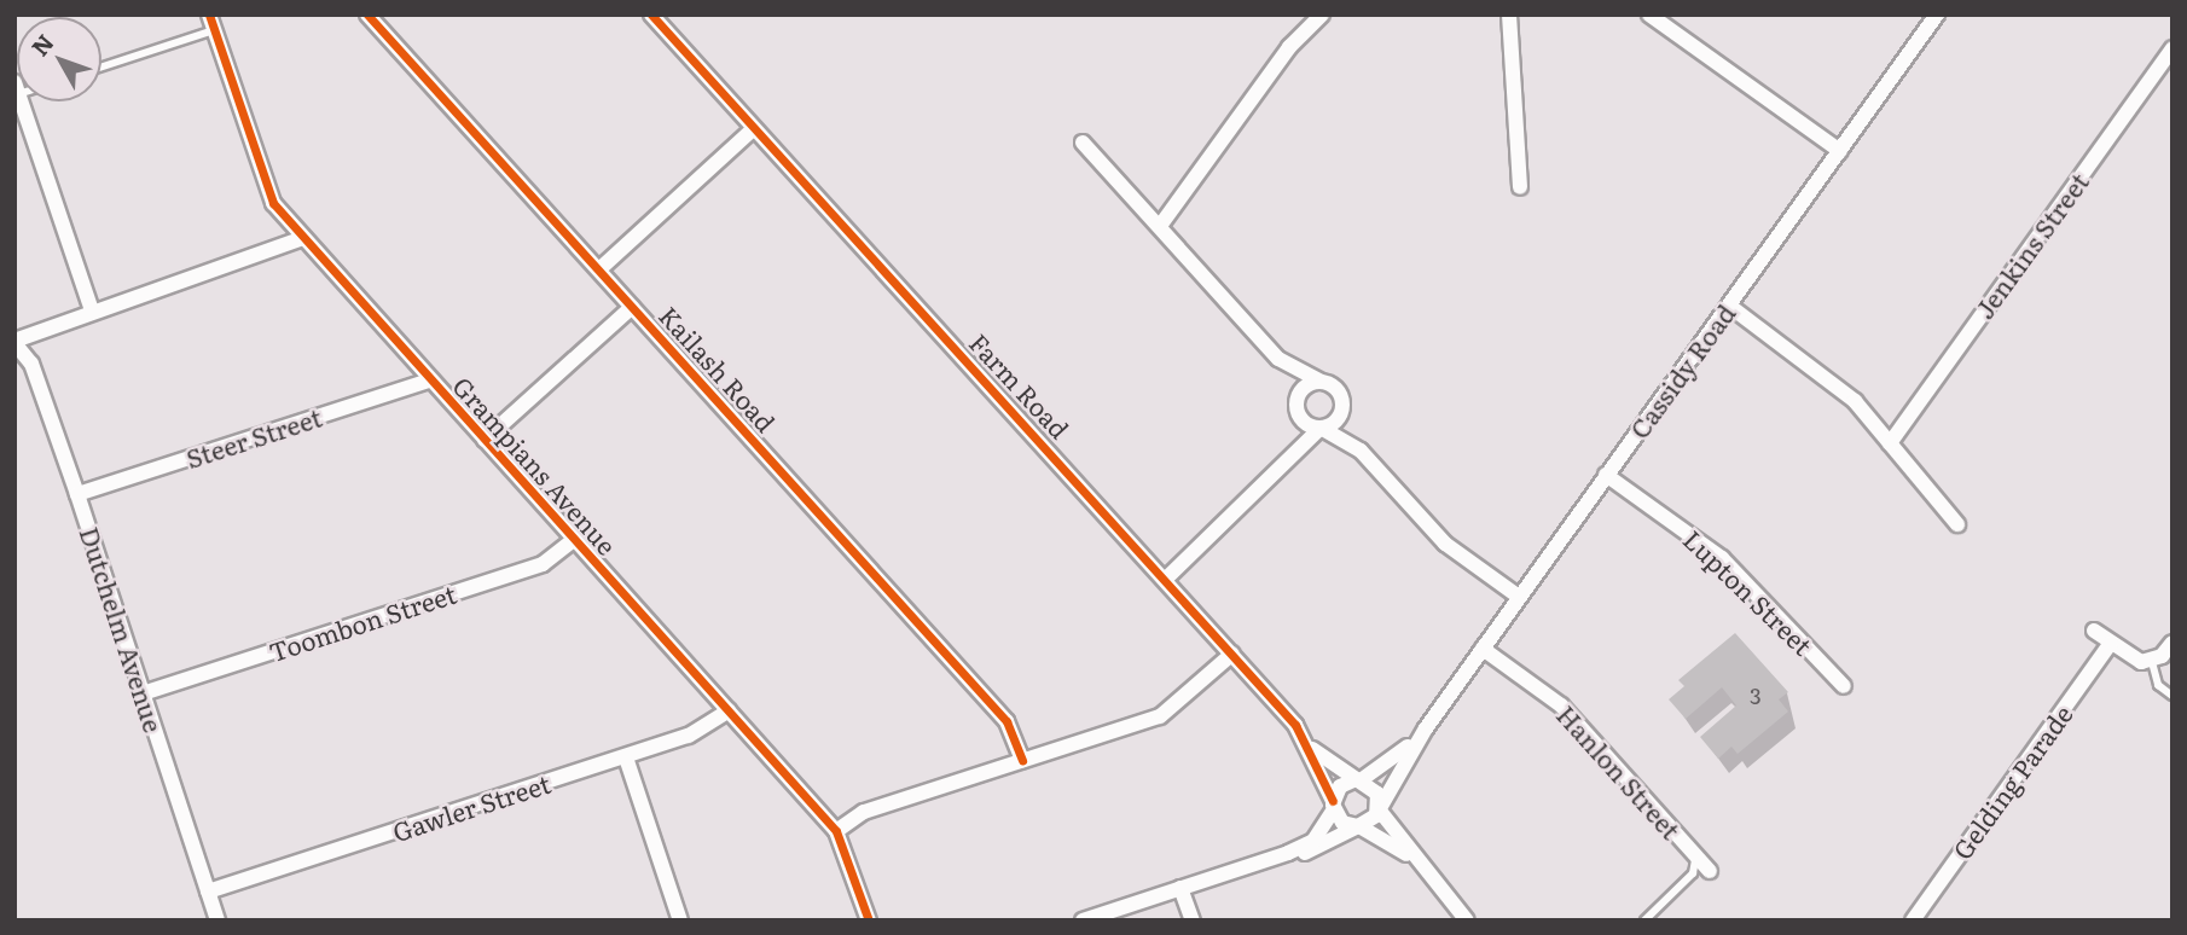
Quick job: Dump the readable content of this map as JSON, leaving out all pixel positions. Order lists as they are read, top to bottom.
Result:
{
  "streets": {
    "street": [
      "Jenkins Street",
      "Kailash Road",
      "Cassidy Road",
      "Farm Road",
      "Steer Street",
      "Grampians Avenue",
      "Lupton Street",
      "Toombon Street",
      "Dutchelm Avenue",
      "Hanlon Street",
      "Gelding Parade",
      "Gawler Street"
    ]
  },
  "crossings": [
    ["Cassidy Road", "Farm Road"],
    ["Cassidy Road", "Lupton Street"],
    ["Cassidy Road", "Hanlon Street"],
    ["Steer Street", "Grampians Avenue"],
    ["Steer Street", "Dutchelm Avenue"],
    ["Grampians Avenue", "Toombon Street"],
    ["Grampians Avenue", "Gawler Street"],
    ["Toombon Street", "Dutchelm Avenue"],
    ["Dutchelm Avenue", "Gawler Street"]
  ],
  "house_numbers": ["3"],
  "north": "top left"
}
